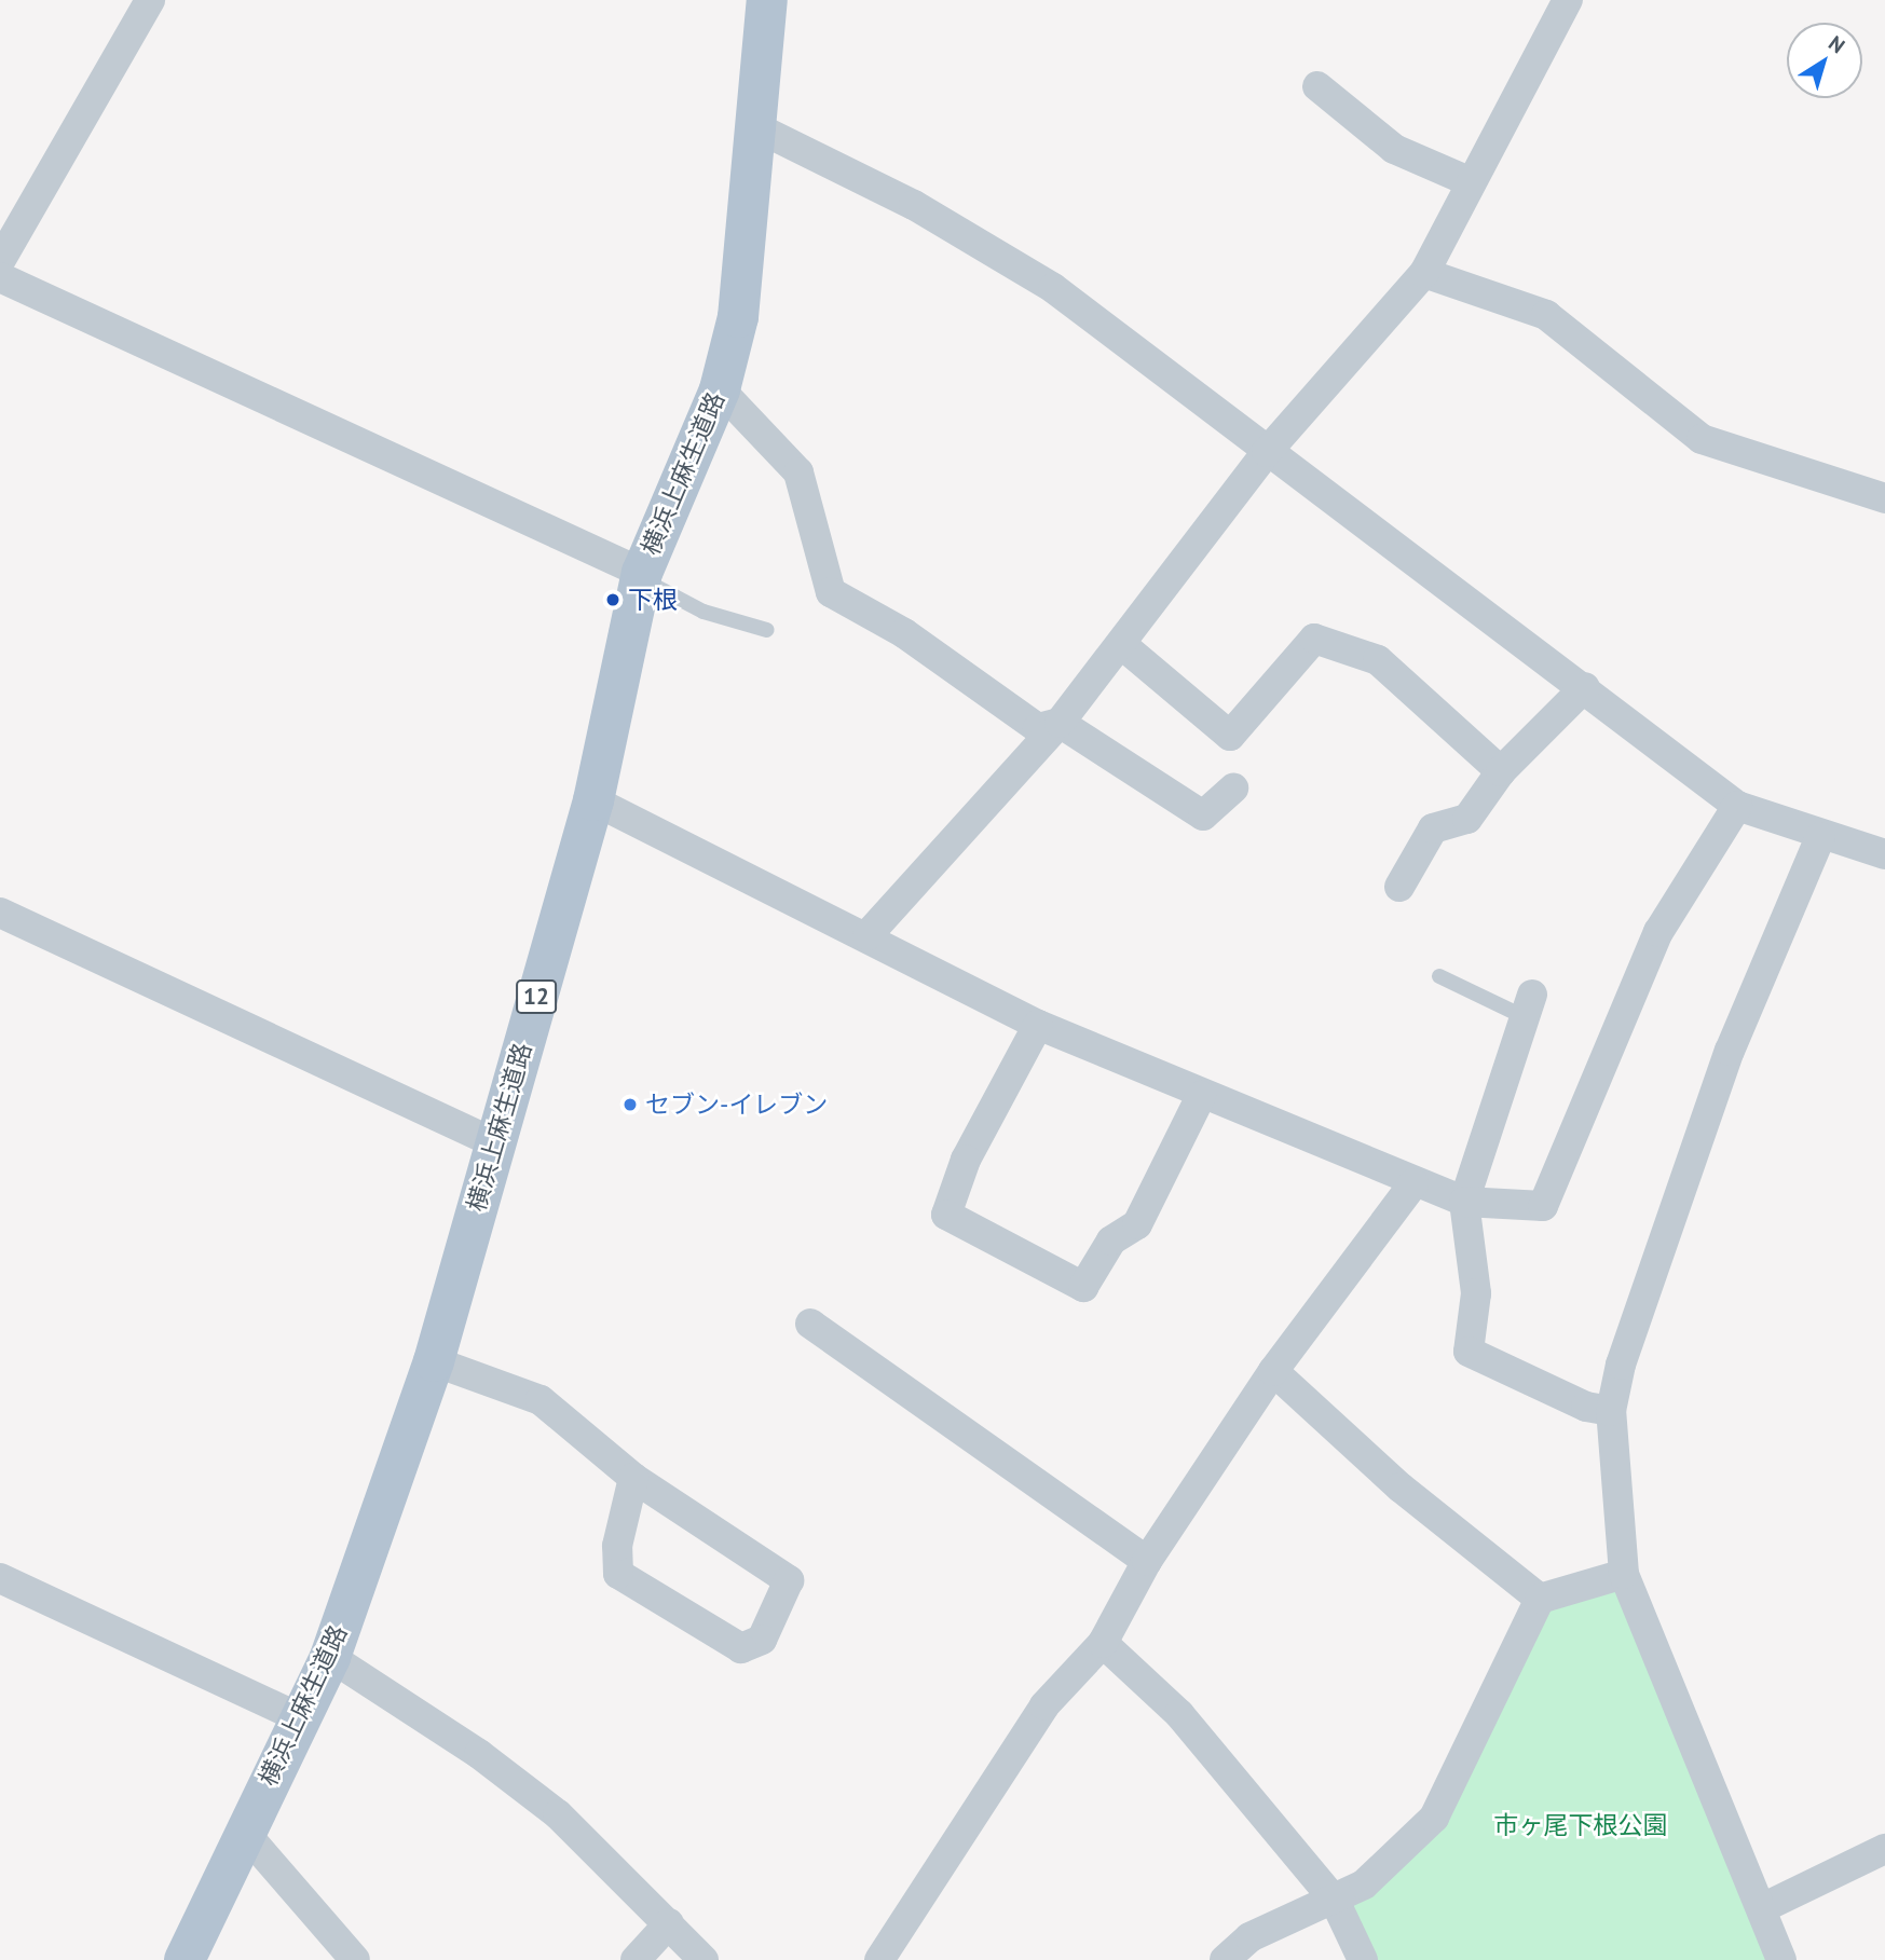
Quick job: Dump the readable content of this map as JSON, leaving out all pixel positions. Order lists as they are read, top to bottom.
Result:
{
  "streets": {
    "main road": ["横浜上麻生道路", "12"]
  },
  "parks": ["市ヶ尾下根公園"],
  "places": ["下根", "セブン-イレブン"],
  "north": "top right"
}
